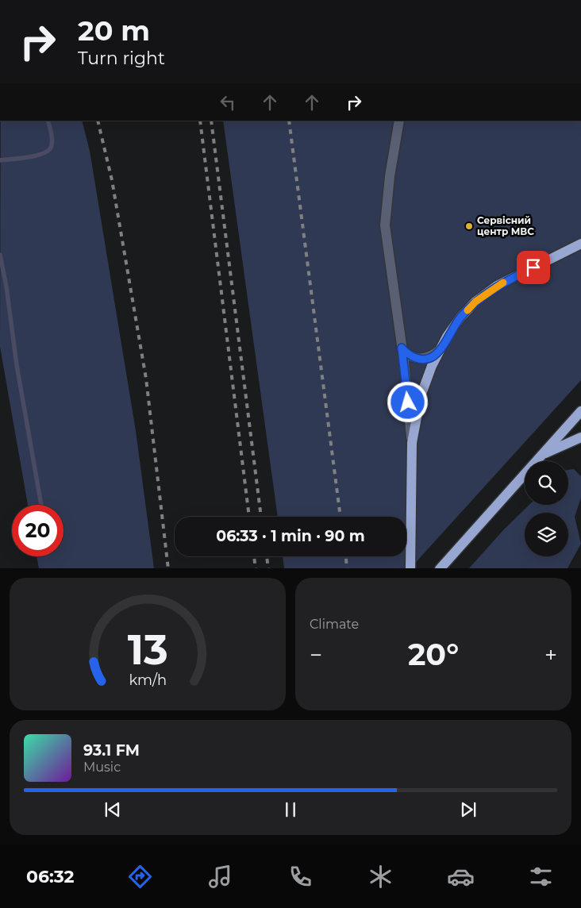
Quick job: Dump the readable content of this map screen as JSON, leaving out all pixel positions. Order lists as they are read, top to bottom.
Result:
{
  "places": ["Сервісний центр МВС"],
  "page": {
    "turn": ["20 m", "Turn right"],
    "limit": "20",
    "trip": "06:33 · 1 min · 90 m",
    "tile": "Climate",
    "heat": ["−", "20°", "+"],
    "song": ["93.1 FM", "Music"],
    "tabs": "06:32",
    "gauge": ["13", "km/h"]
  }
}
